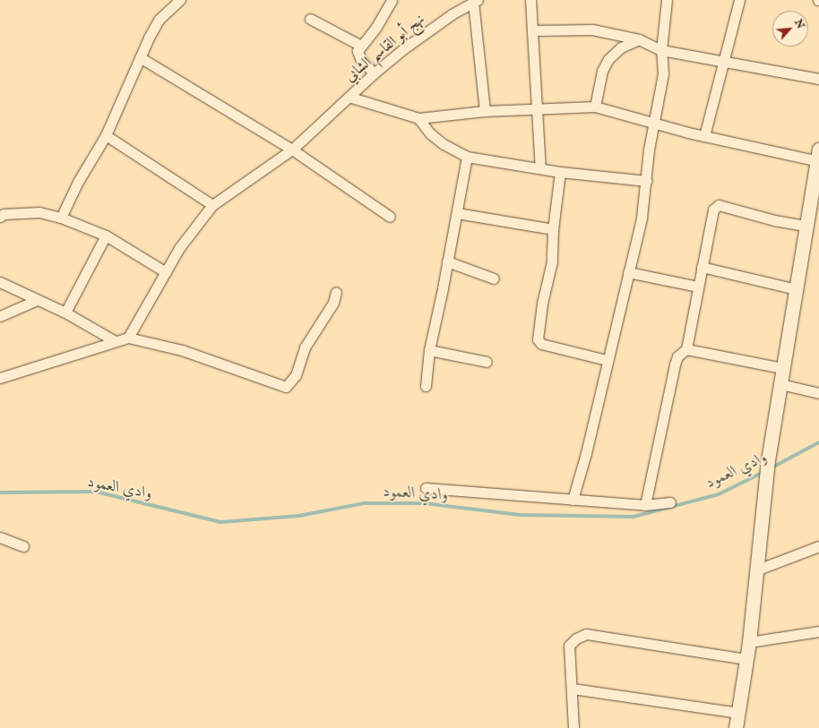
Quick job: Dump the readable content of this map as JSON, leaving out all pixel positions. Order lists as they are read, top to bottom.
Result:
{
  "streets": {
    "street": ["نهج أبو القاسم الشابي"]
  },
  "water": ["وادي العمود"],
  "north": "top right"
}
